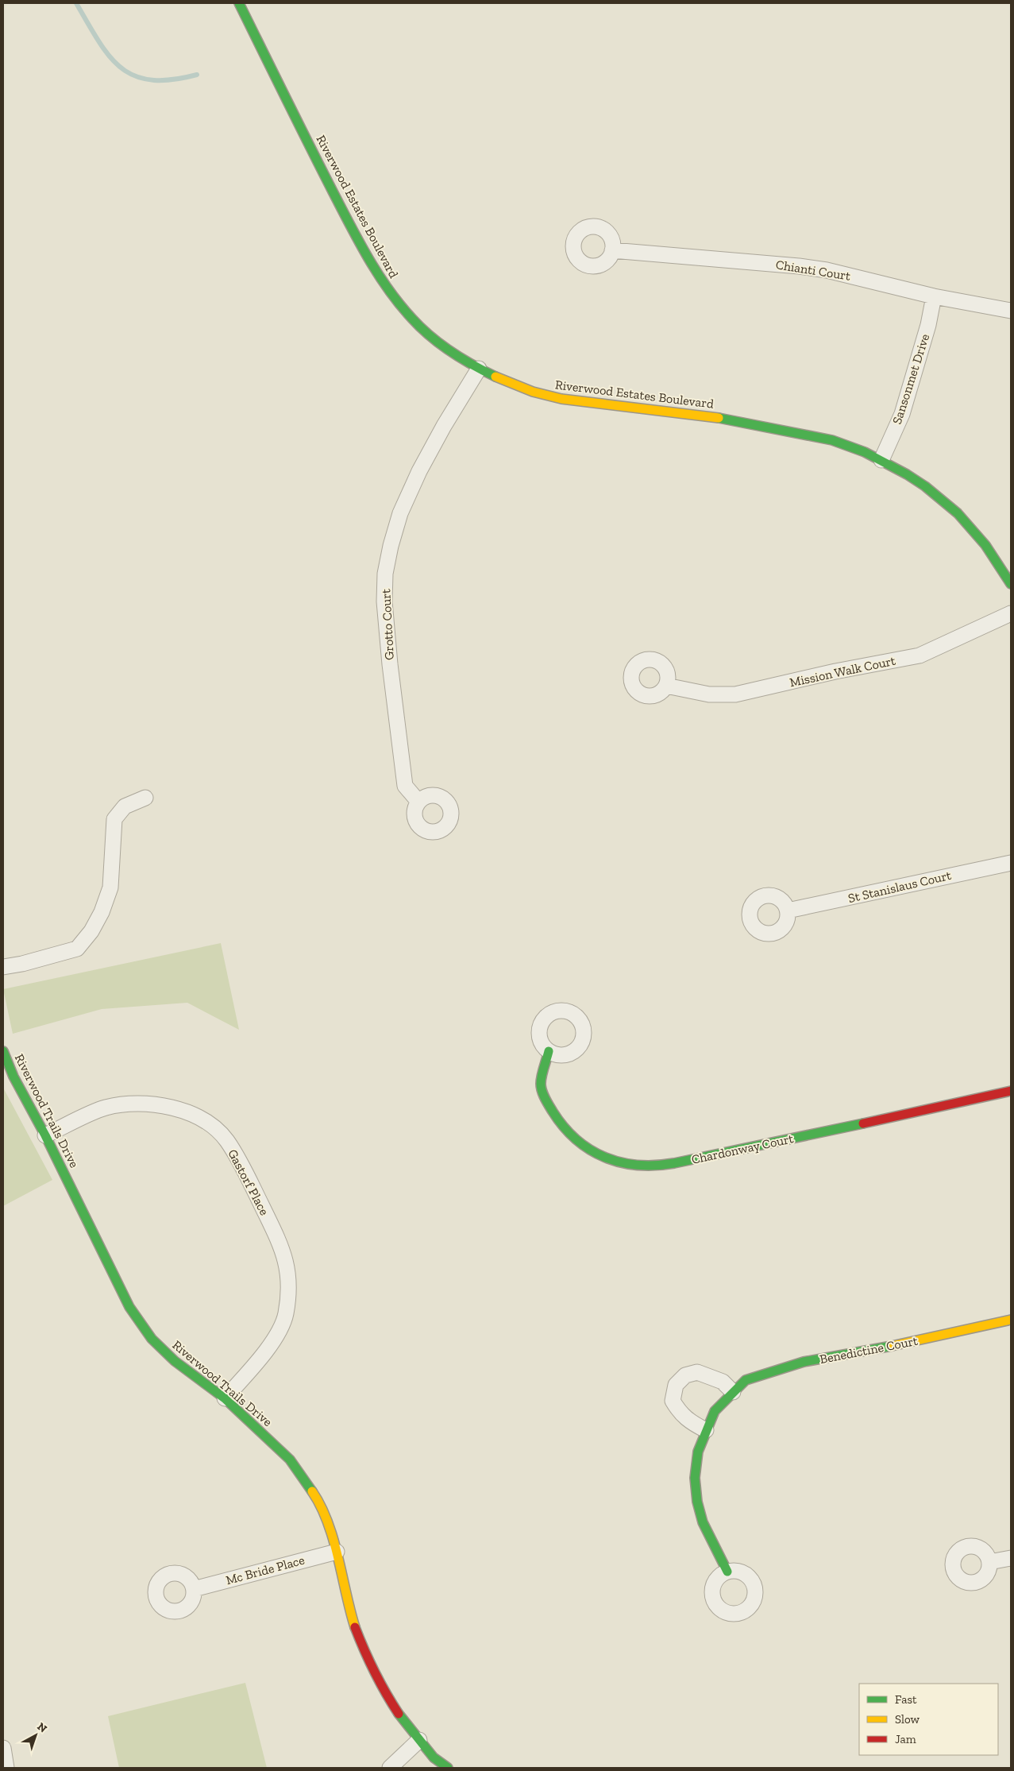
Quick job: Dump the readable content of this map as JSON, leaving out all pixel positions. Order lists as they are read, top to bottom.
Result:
{
  "streets": {
    "street": [
      "Riverwood Estates Boulevard",
      "Chianti Court",
      "Sansonmet Drive",
      "Grotto Court",
      "Mission Walk Court",
      "St Stanislaus Court",
      "Riverwood Trails Drive",
      "Chardonway Court",
      "Gastorf Place",
      "Benedictine Court",
      "Mc Bride Place"
    ]
  },
  "crossings": [
    ["Riverwood Estates Boulevard", "Sansonmet Drive"],
    ["Riverwood Estates Boulevard", "Grotto Court"],
    ["Chianti Court", "Sansonmet Drive"],
    ["Riverwood Trails Drive", "Gastorf Place"],
    ["Riverwood Trails Drive", "Mc Bride Place"]
  ],
  "legend": ["Fast", "Slow", "Jam"],
  "north": "top right"
}
